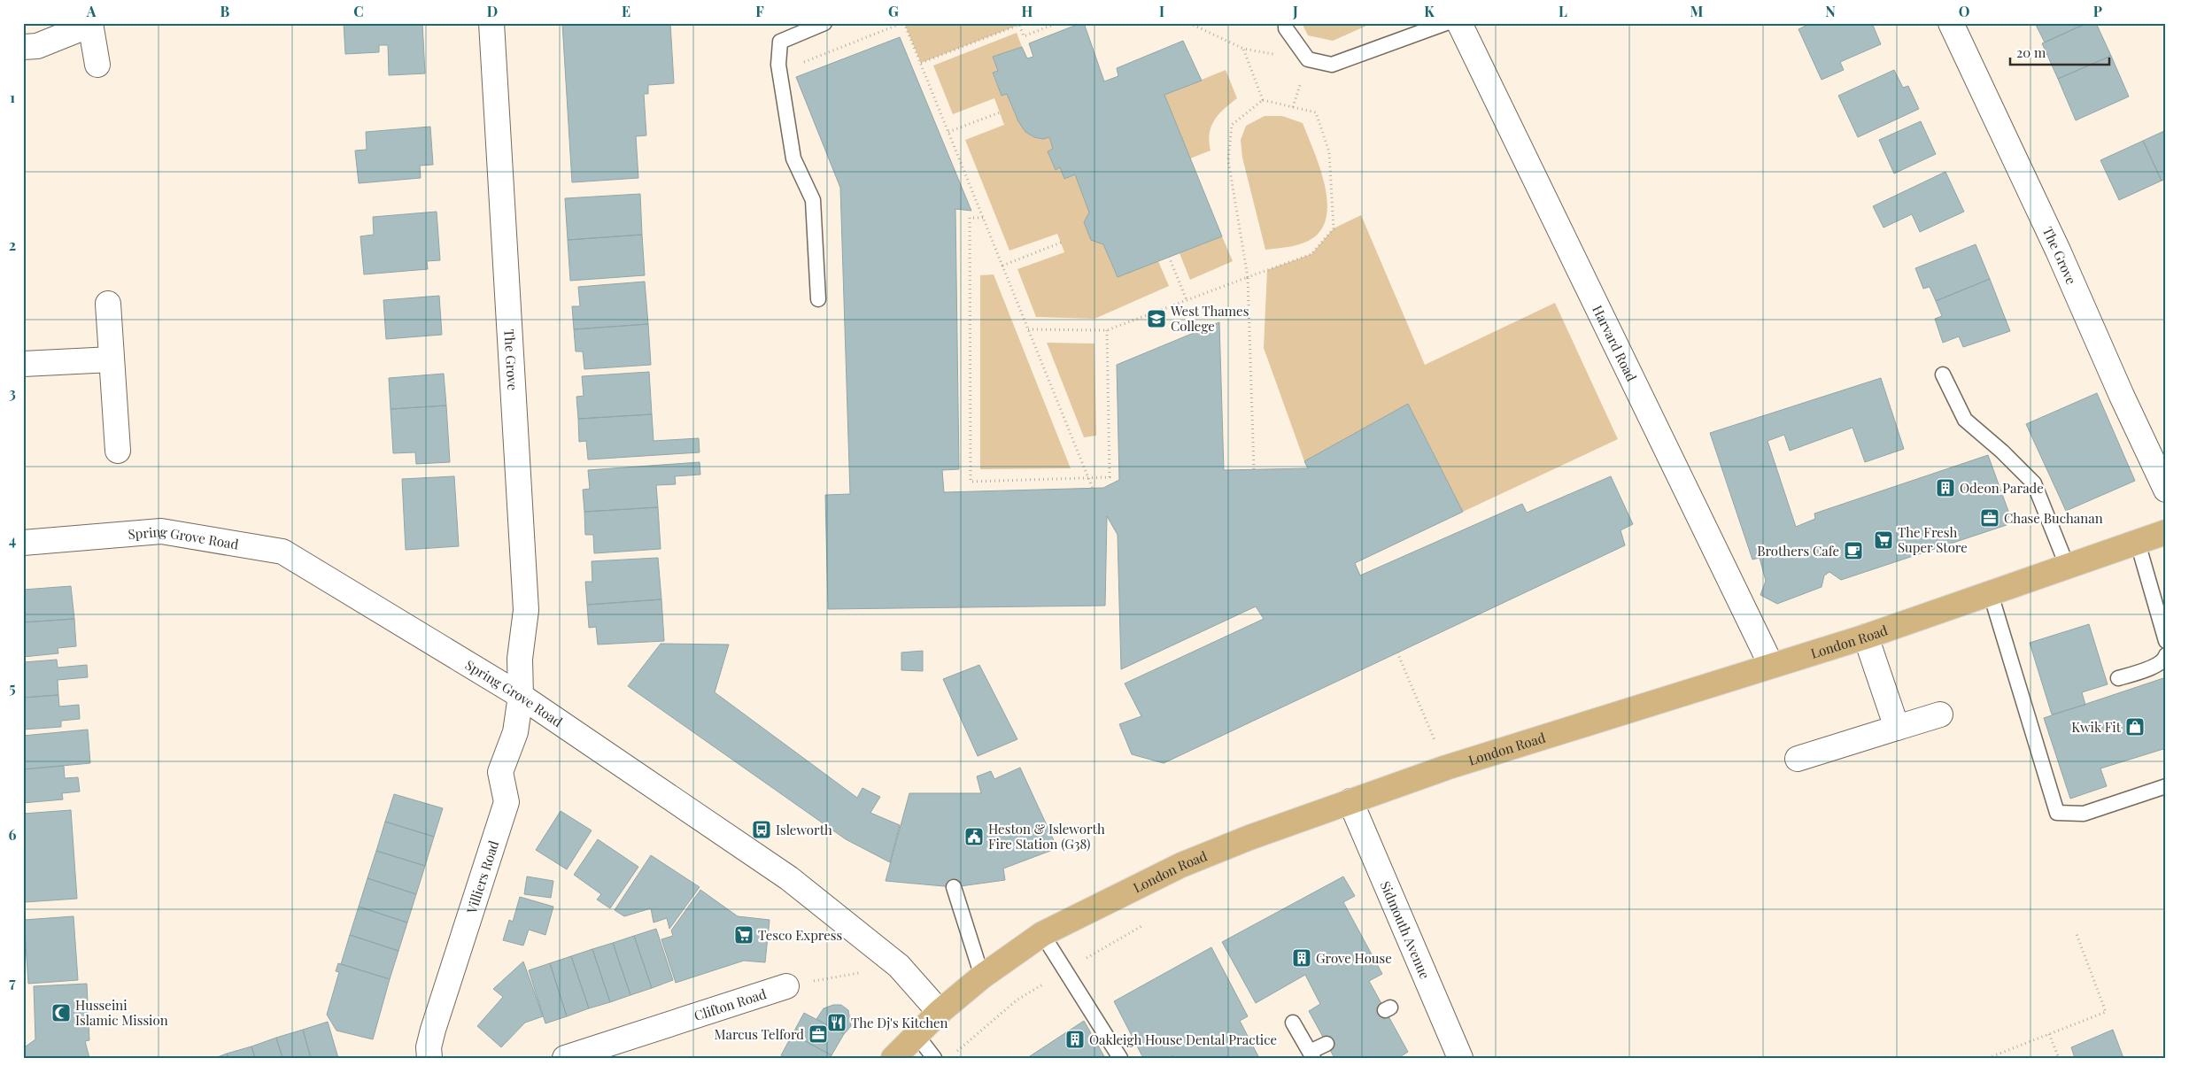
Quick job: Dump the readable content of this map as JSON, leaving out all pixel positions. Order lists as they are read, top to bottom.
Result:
{
  "streets": {
    "main road": ["London Road"],
    "street": [
      "The Grove",
      "Harvard Road",
      "Spring Grove Road",
      "Villiers Road",
      "Sidmouth Avenue",
      "Clifton Road"
    ]
  },
  "crossings": [
    ["The Grove", "Spring Grove Road"],
    ["The Grove", "Villiers Road"],
    ["Harvard Road", "London Road"],
    ["Spring Grove Road", "London Road"],
    ["Spring Grove Road", "Villiers Road"],
    ["London Road", "Sidmouth Avenue"]
  ],
  "places": {
    "school or university": ["West Thames College"],
    "building": ["Odeon Parade", "Grove House", "Oakleigh House Dental Practice"],
    "office": ["Chase Buchanan", "Marcus Telford"],
    "supermarket": ["The Fresh Super Store", "Tesco Express"],
    "cafe": ["Brothers Cafe"],
    "shop": ["Kwik Fit"],
    "bus stop": ["Isleworth"],
    "public building": ["Heston & Isleworth Fire Station (G38)"],
    "mosque": ["Husseini Islamic Mission"],
    "restaurant": ["The Dj's Kitchen"]
  },
  "scale_bar": "20 m",
  "grid": {
    "columns": [
      "A",
      "B",
      "C",
      "D",
      "E",
      "F",
      "G",
      "H",
      "I",
      "J",
      "K",
      "L",
      "M",
      "N",
      "O",
      "P"
    ],
    "rows": [
      "1",
      "2",
      "3",
      "4",
      "5",
      "6",
      "7"
    ]
  }
}
